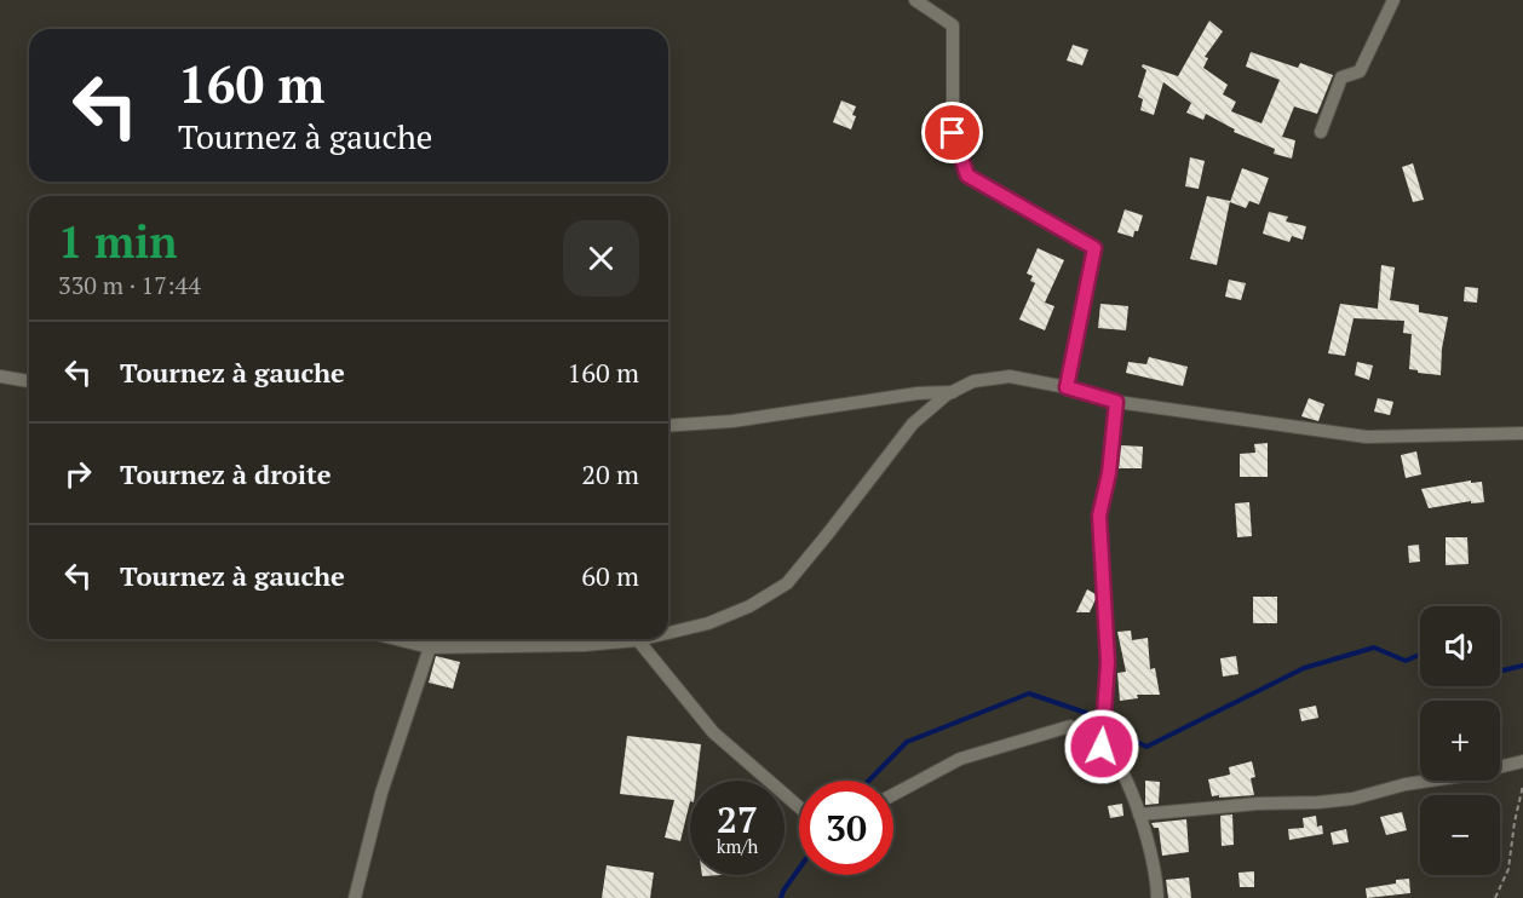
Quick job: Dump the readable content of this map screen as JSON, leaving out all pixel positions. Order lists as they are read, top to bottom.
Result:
{
  "page": {
    "turn": ["160 m", "Tournez à gauche"],
    "heading": ["1 min", "330 m · 17:44"],
    "list": [
      {
        "name": "Tournez à gauche",
        "value": "160 m"
      },
      {
        "name": "Tournez à droite",
        "value": "20 m"
      },
      {
        "name": "Tournez à gauche",
        "value": "60 m"
      }
    ],
    "map_buttons": ["+", "−"],
    "speed": "27 km/h",
    "limit": "30"
  }
}
